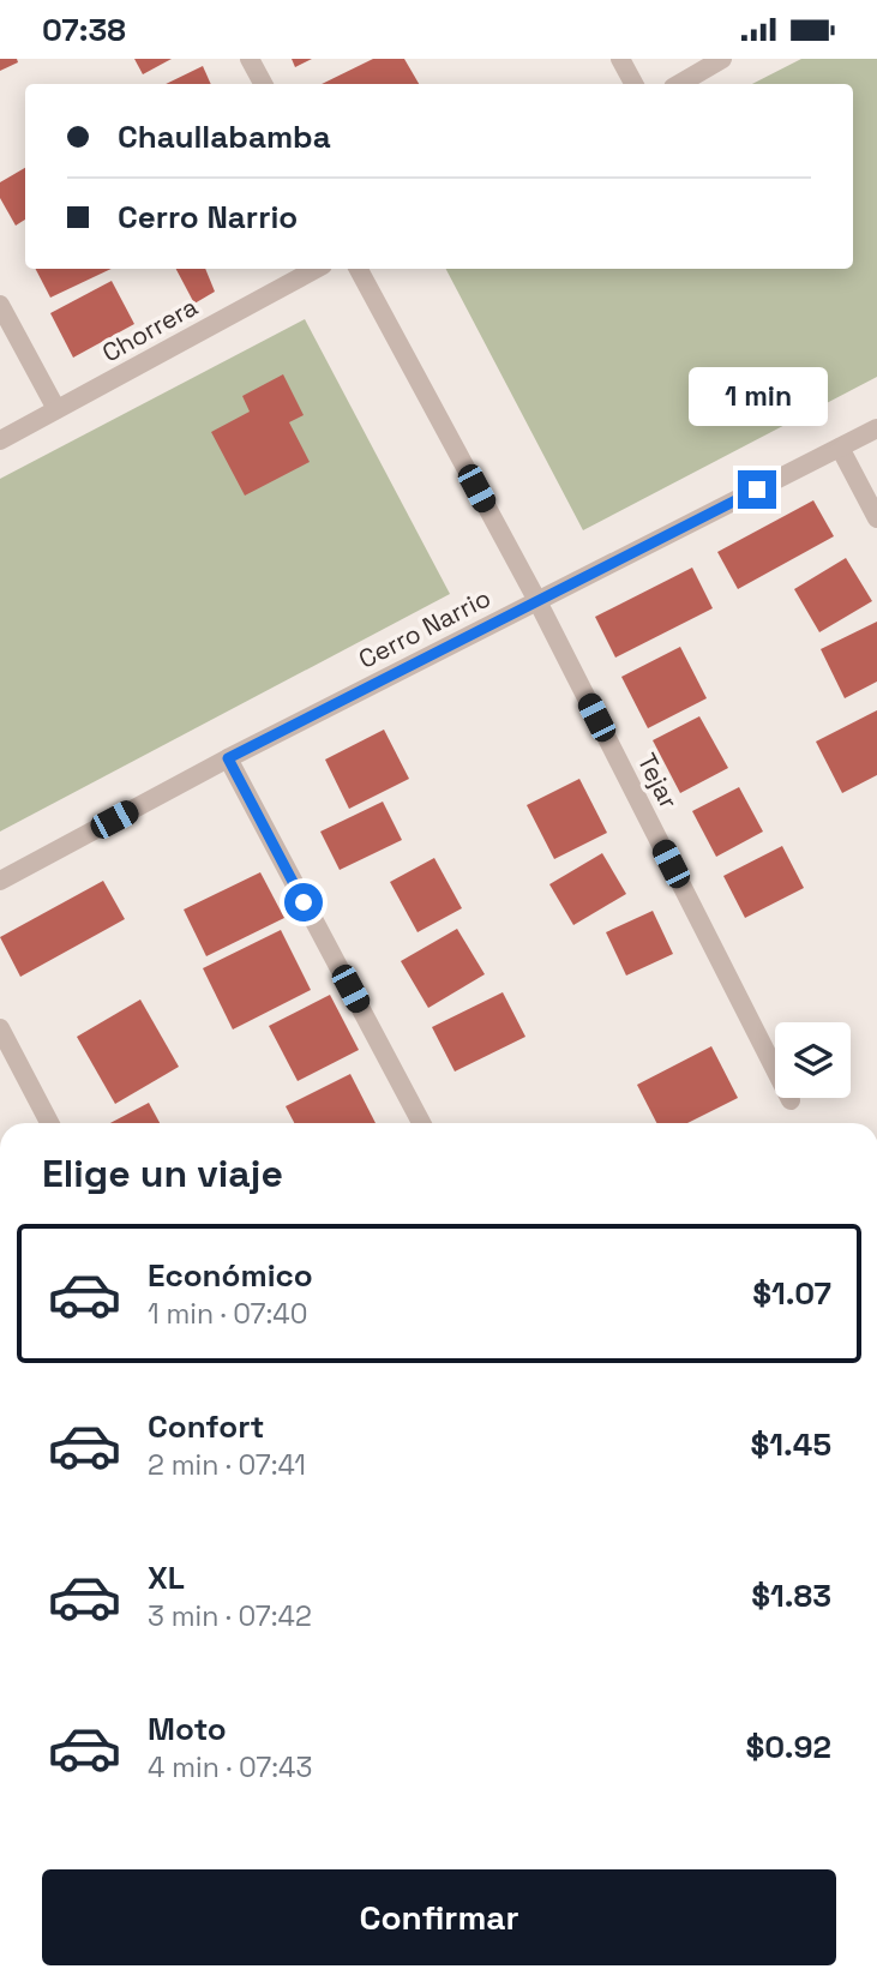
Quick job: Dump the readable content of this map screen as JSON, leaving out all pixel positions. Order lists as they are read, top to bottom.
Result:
{
  "streets": {
    "lane": ["Chorrera", "Cerro Narrio", "Tejar"]
  },
  "crossings": [
    ["Cerro Narrio", "Tejar"]
  ],
  "page": {
    "status": "07:38",
    "banner": ["Chaullabamba", "Cerro Narrio"],
    "bubble": "1 min",
    "heading": "Elige un viaje",
    "list": [
      {
        "name": "Económico",
        "note": "1 min · 07:40",
        "value": "$1.07"
      },
      {
        "name": "Confort",
        "note": "2 min · 07:41",
        "value": "$1.45"
      },
      {
        "name": "XL",
        "note": "3 min · 07:42",
        "value": "$1.83"
      },
      {
        "name": "Moto",
        "note": "4 min · 07:43",
        "value": "$0.92"
      }
    ],
    "buttons": "Confirmar"
  }
}
